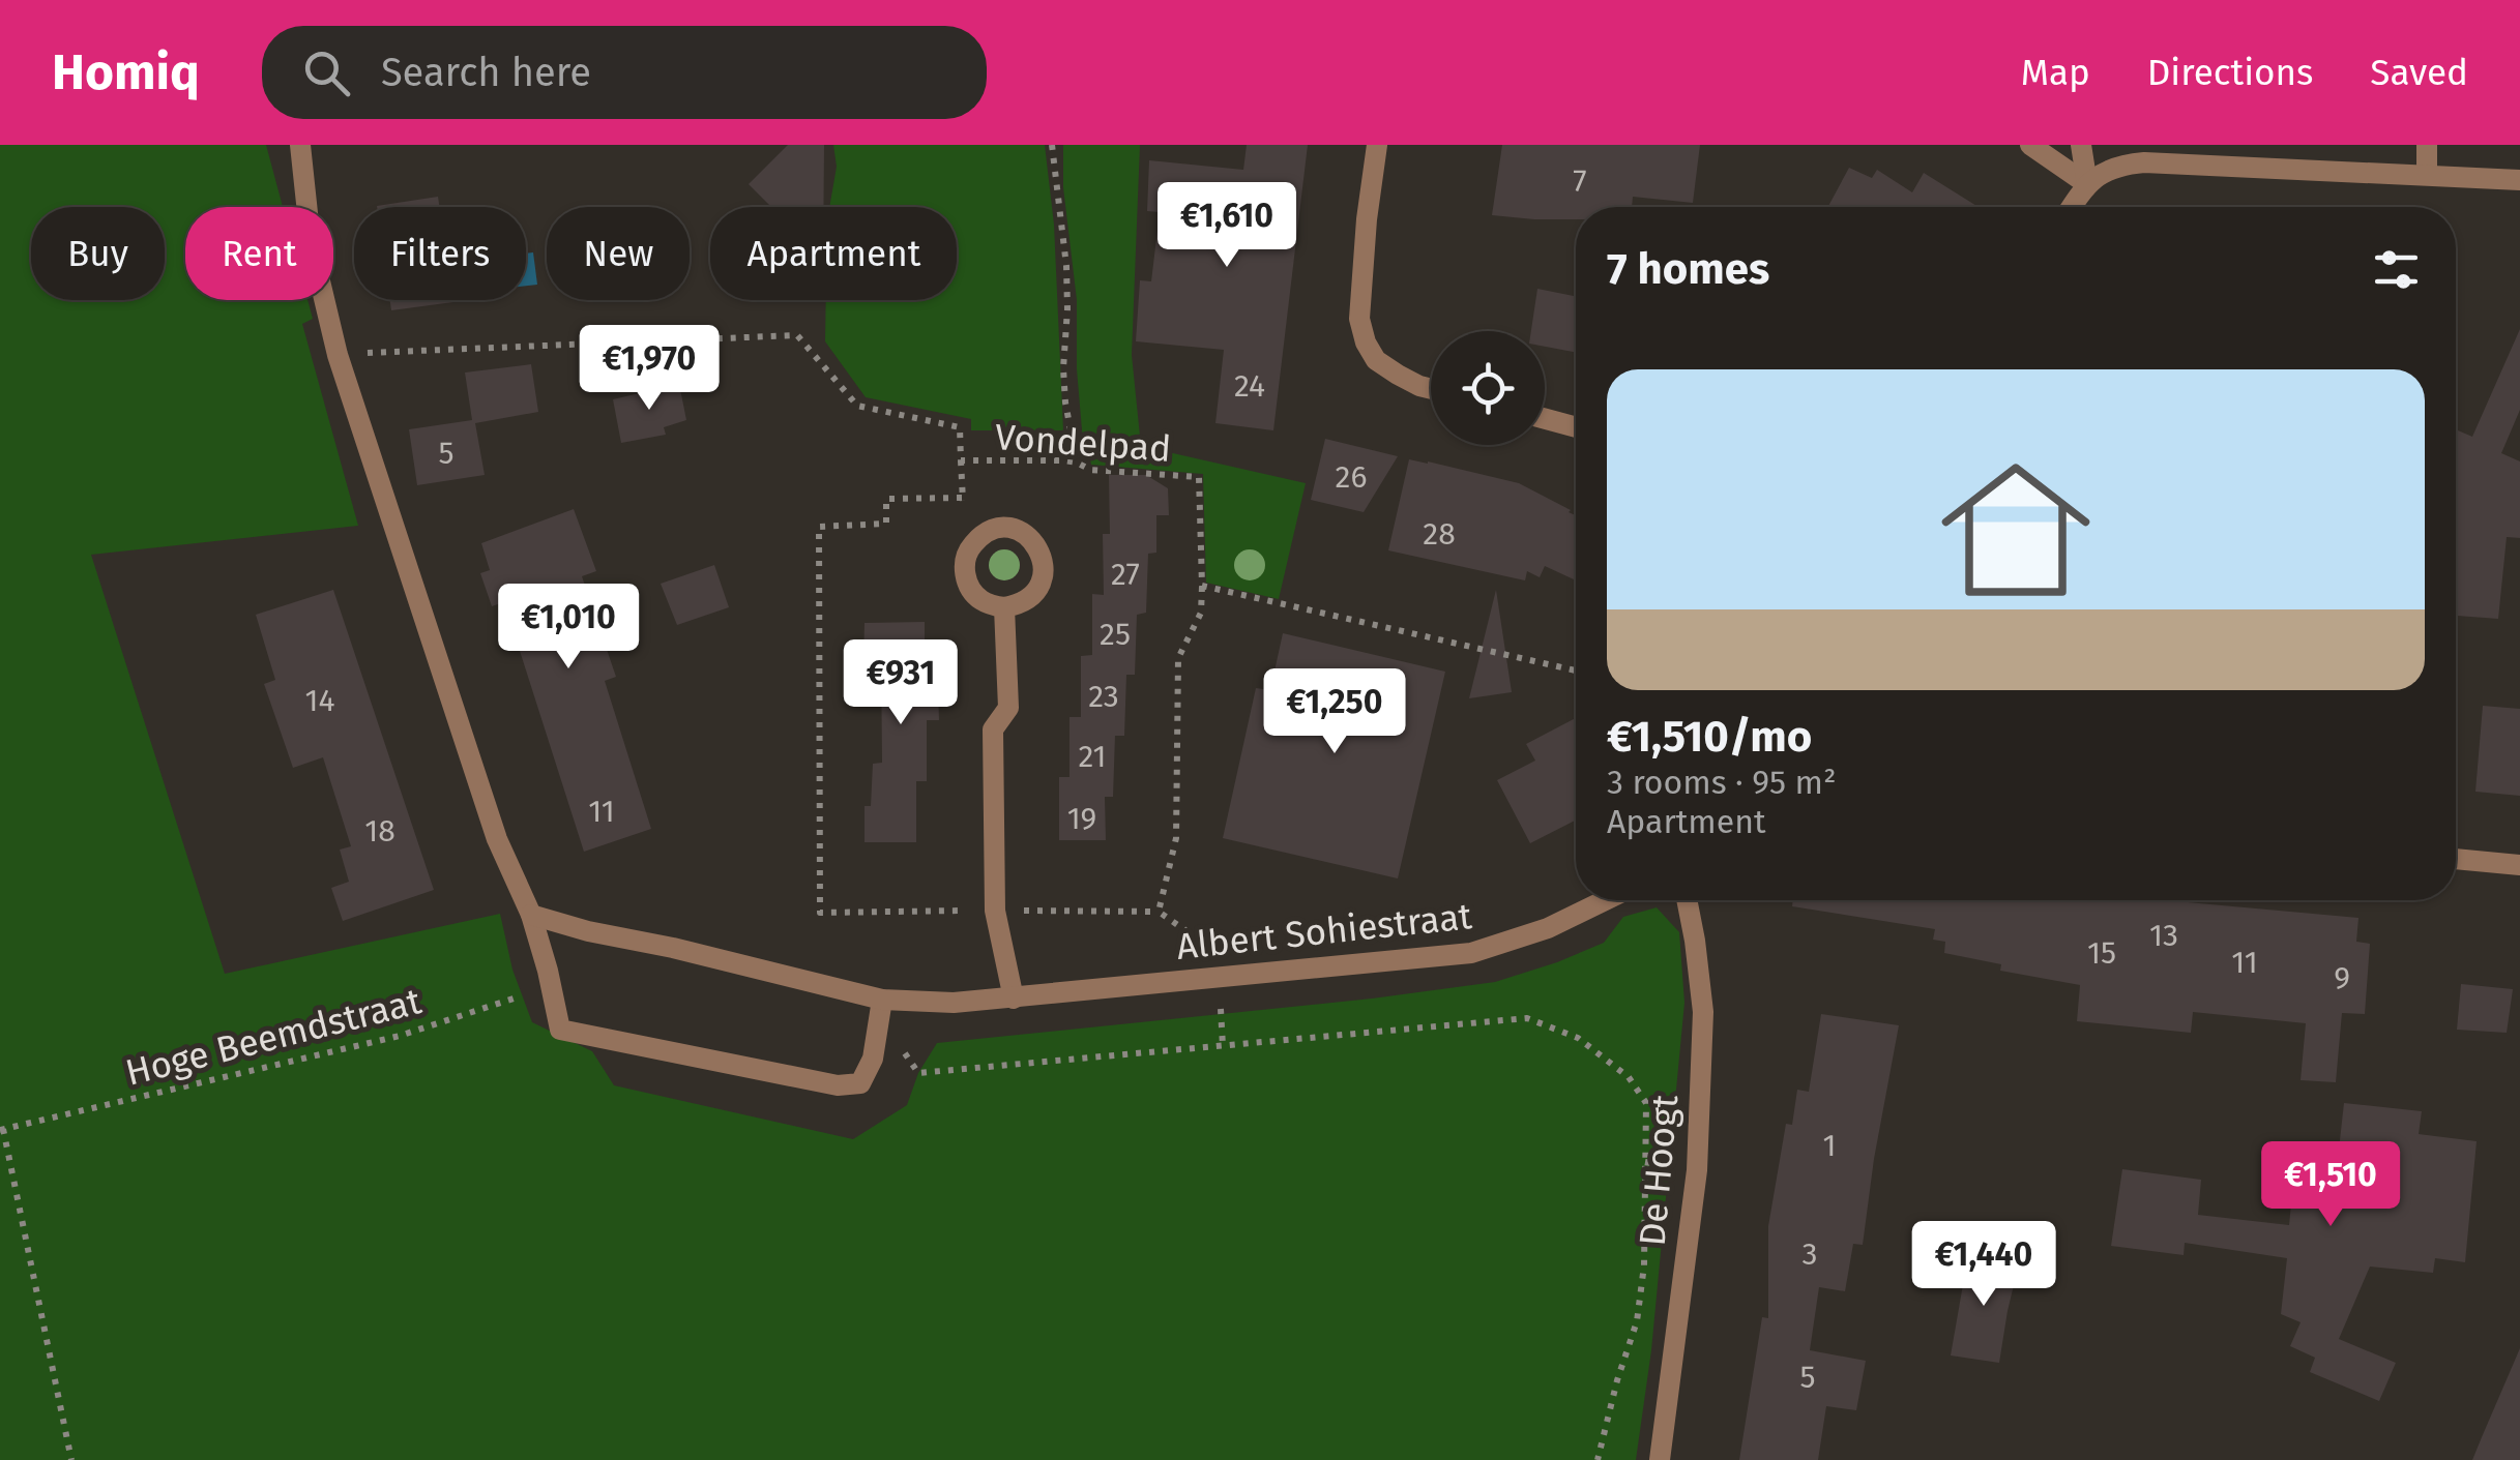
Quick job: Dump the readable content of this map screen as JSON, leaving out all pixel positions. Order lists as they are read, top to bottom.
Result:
{
  "streets": {
    "street": ["Albert Sohiestraat", "De Hoogt"],
    "path": ["Vondelpad", "Hoge Beemdstraat"]
  },
  "house_numbers": [
    "7",
    "24",
    "5",
    "26",
    "28",
    "27",
    "25",
    "23",
    "14",
    "21",
    "11",
    "19",
    "18",
    "13",
    "15",
    "11",
    "9",
    "1",
    "3",
    "5"
  ],
  "page": {
    "header": "Homiq",
    "search": "Search here",
    "nav": ["Map", "Directions", "Saved"],
    "price": [
      "€1,610",
      "€1,970",
      "€1,010",
      "€931",
      "€1,250",
      "€1,510",
      "€1,440"
    ],
    "chip": [
      "Buy",
      "Rent",
      "Filters",
      "New",
      "Apartment"
    ],
    "heading": "7 homes",
    "list": [
      {
        "name": "€1,510/mo",
        "note": "3 rooms · 95 m² · Apartment"
      }
    ]
  }
}
